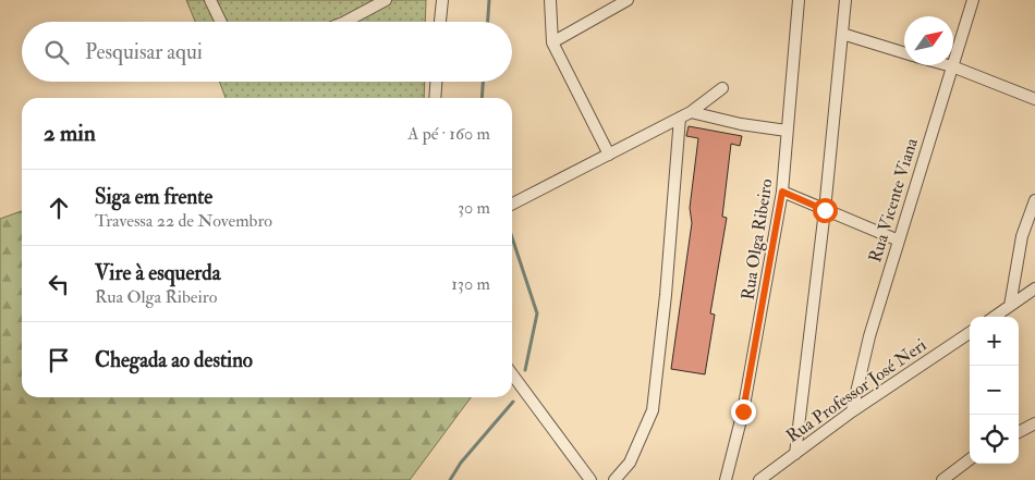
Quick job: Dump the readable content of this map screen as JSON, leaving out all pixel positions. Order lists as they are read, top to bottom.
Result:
{
  "streets": {
    "street": ["Rua Vicente Viana", "Rua Olga Ribeiro", "Rua Professor José Neri"]
  },
  "crossings": [
    ["Rua Vicente Viana", "Rua Professor José Neri"]
  ],
  "north": "top right",
  "page": {
    "search": "Pesquisar aqui",
    "heading": ["2 min", "A pé · 160 m"],
    "list": [
      ["Siga em frente", "Travessa 22 de Novembro", "30 m"],
      ["Vire à esquerda", "Rua Olga Ribeiro", "130 m"],
      "Chegada ao destino"
    ],
    "map_buttons": ["+", "−"]
  }
}
